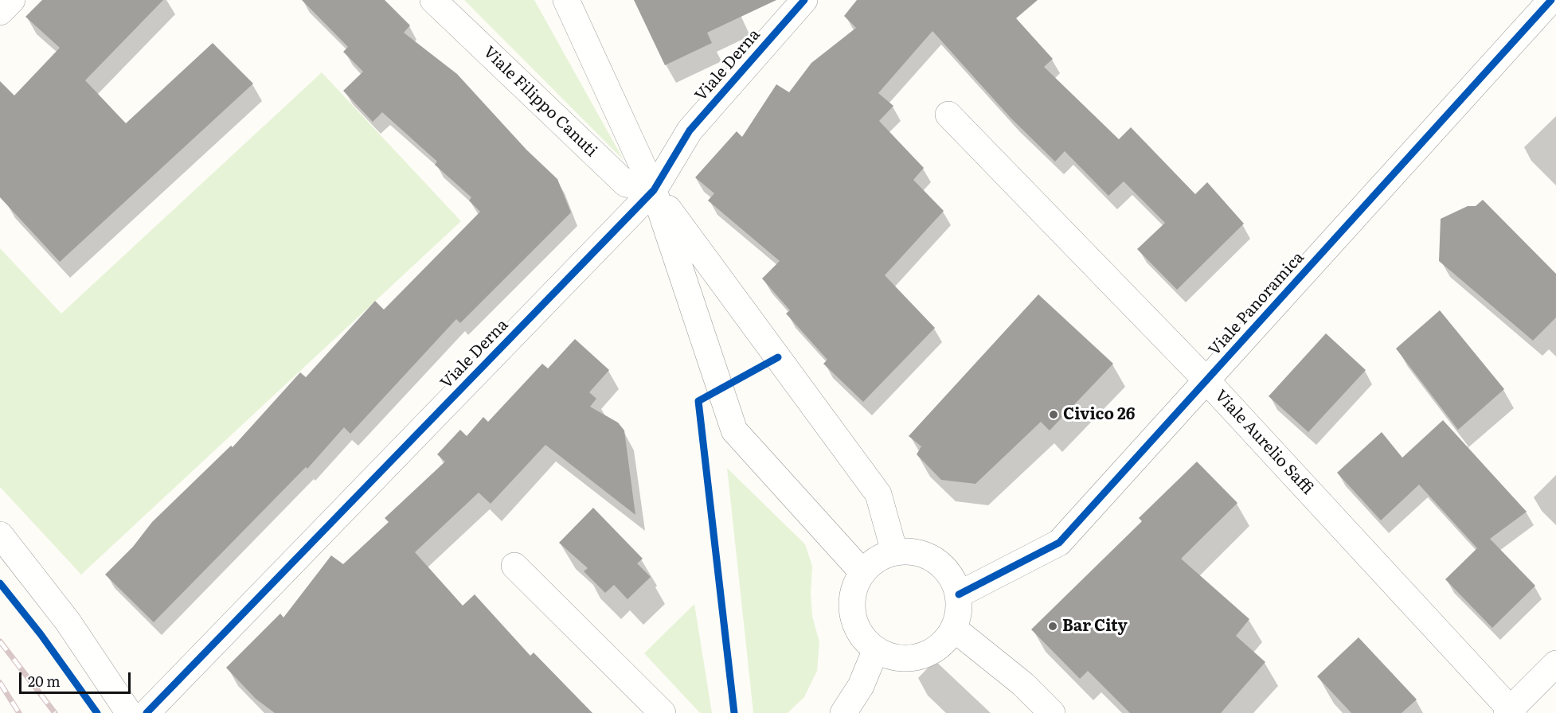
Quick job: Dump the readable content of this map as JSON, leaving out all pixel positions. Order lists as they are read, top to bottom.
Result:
{
  "streets": {
    "street": [
      "Viale Derna",
      "Viale Filippo Canuti",
      "Viale Panoramica",
      "Viale Aurelio Saffi"
    ]
  },
  "crossings": [
    ["Viale Derna", "Viale Filippo Canuti"],
    ["Viale Panoramica", "Viale Aurelio Saffi"]
  ],
  "places": ["Civico 26", "Bar City"],
  "scale_bar": "20 m"
}
